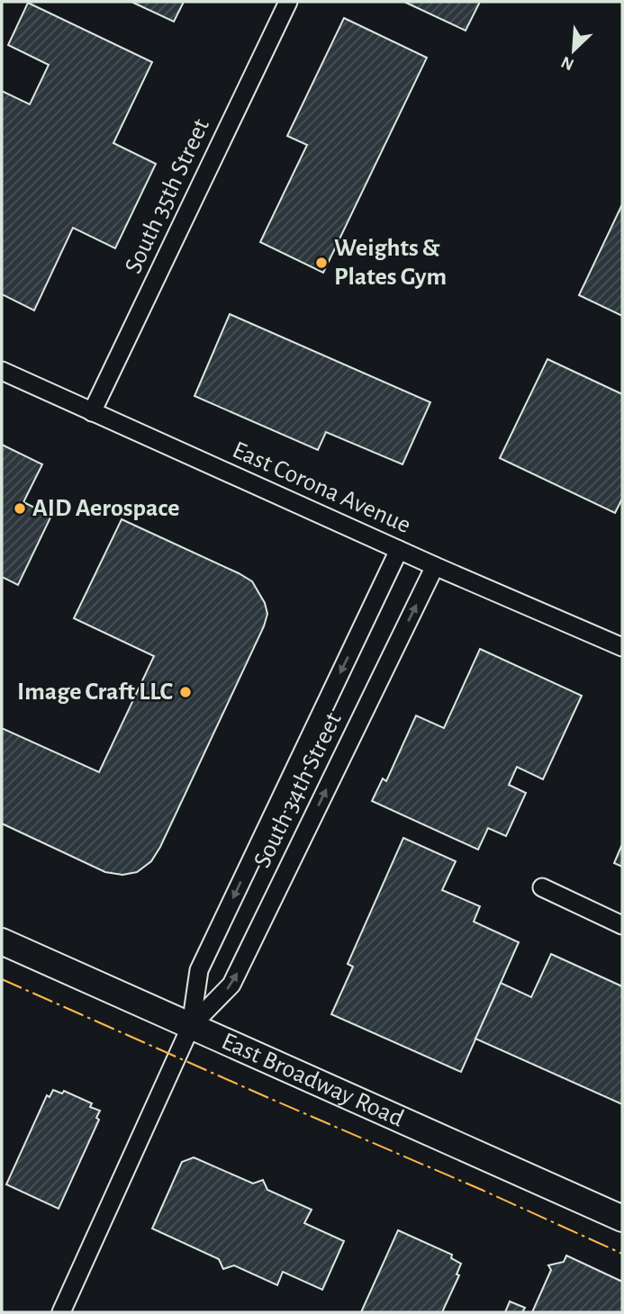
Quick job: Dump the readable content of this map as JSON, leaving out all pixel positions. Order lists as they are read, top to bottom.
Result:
{
  "streets": {
    "main road": ["East Broadway Road"],
    "street": ["South 35th Street", "East Corona Avenue", "South 34th Street"]
  },
  "crossings": [
    ["South 35th Street", "East Corona Avenue"],
    ["East Corona Avenue", "South 34th Street"],
    ["South 34th Street", "East Broadway Road"]
  ],
  "places": ["Weights & Plates Gym", "AID Aerospace", "Image Craft LLC"],
  "north": "bottom left"
}
